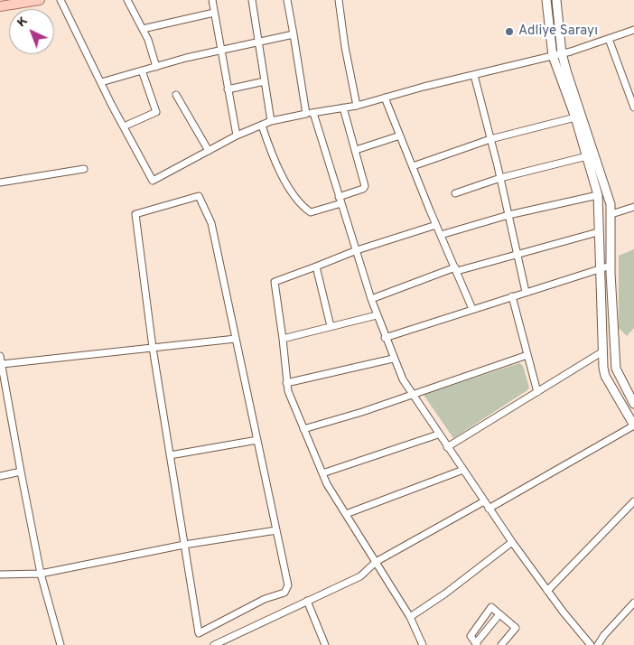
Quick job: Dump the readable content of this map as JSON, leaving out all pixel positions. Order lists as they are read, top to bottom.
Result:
{
  "places": ["Adliye Sarayı"],
  "north": "top left"
}
